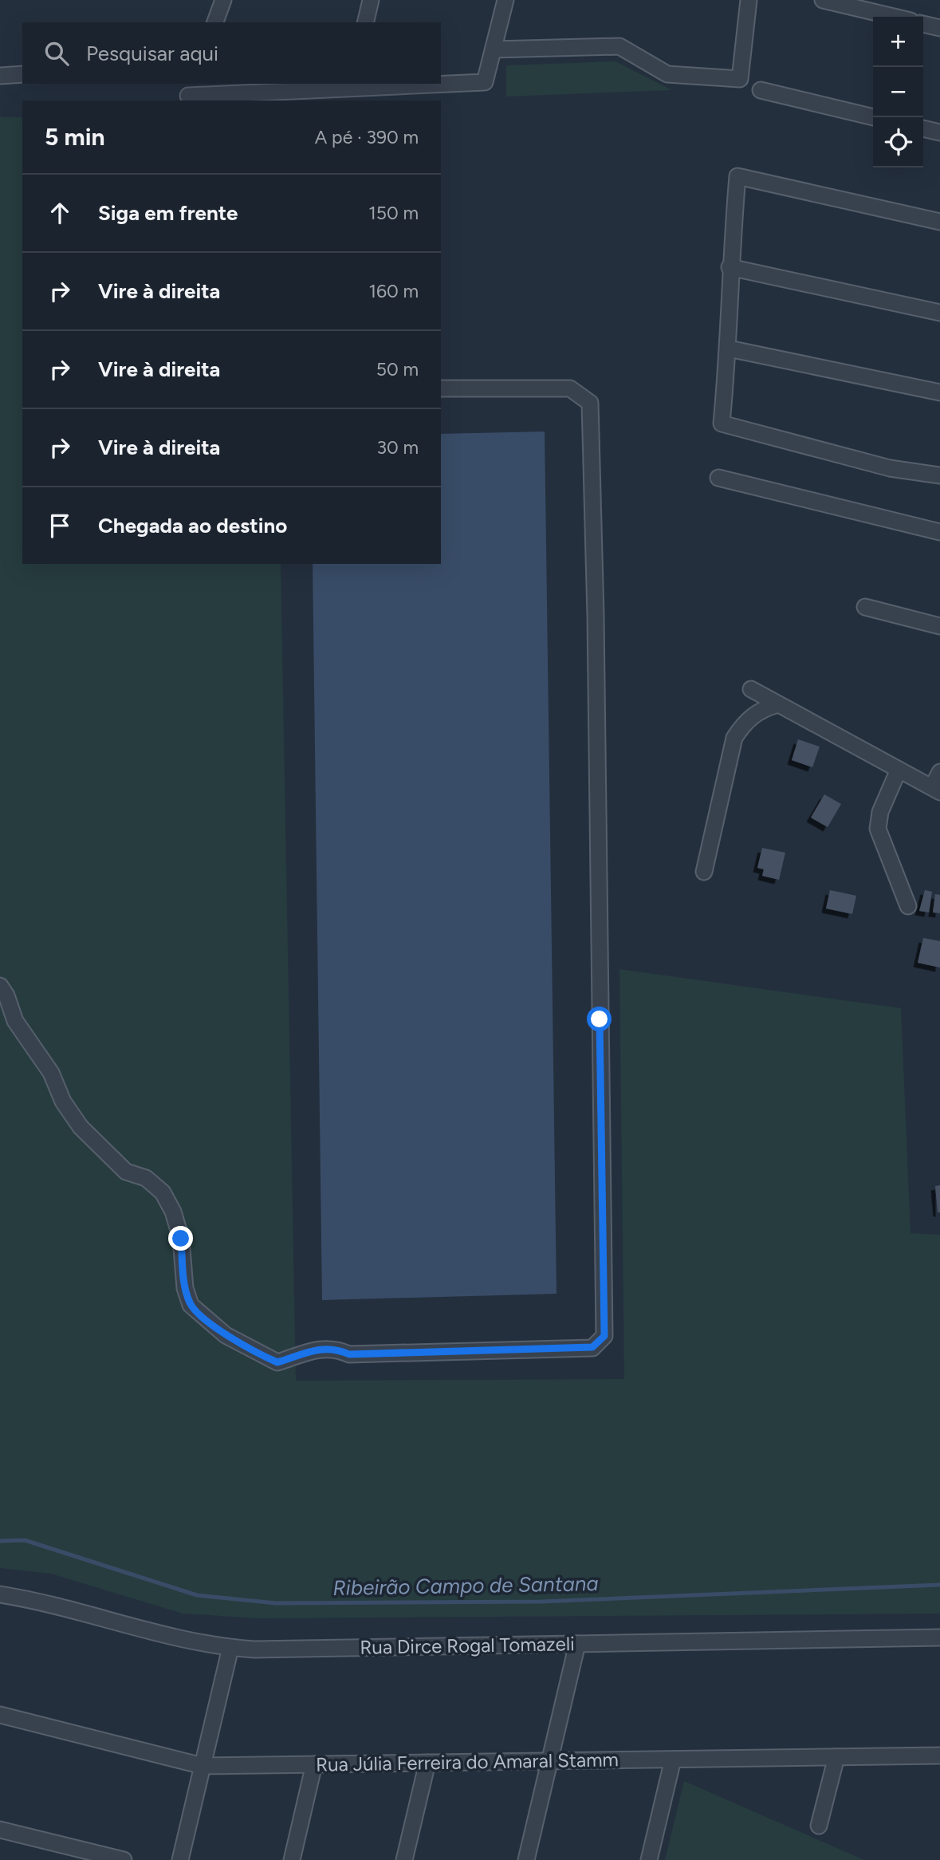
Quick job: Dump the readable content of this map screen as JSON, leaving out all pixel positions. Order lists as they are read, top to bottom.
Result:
{
  "streets": {
    "street": ["Rua Dirce Rogal Tomazeli", "Rua Júlia Ferreira do Amaral Stamm"]
  },
  "water": ["Ribeirão Campo de Santana"],
  "page": {
    "map_buttons": ["+", "−"],
    "search": "Pesquisar aqui",
    "heading": ["5 min", "A pé · 390 m"],
    "list": [
      ["Siga em frente", "150 m"],
      ["Vire à direita", "160 m"],
      ["Vire à direita", "50 m"],
      ["Vire à direita", "30 m"],
      "Chegada ao destino"
    ]
  }
}
